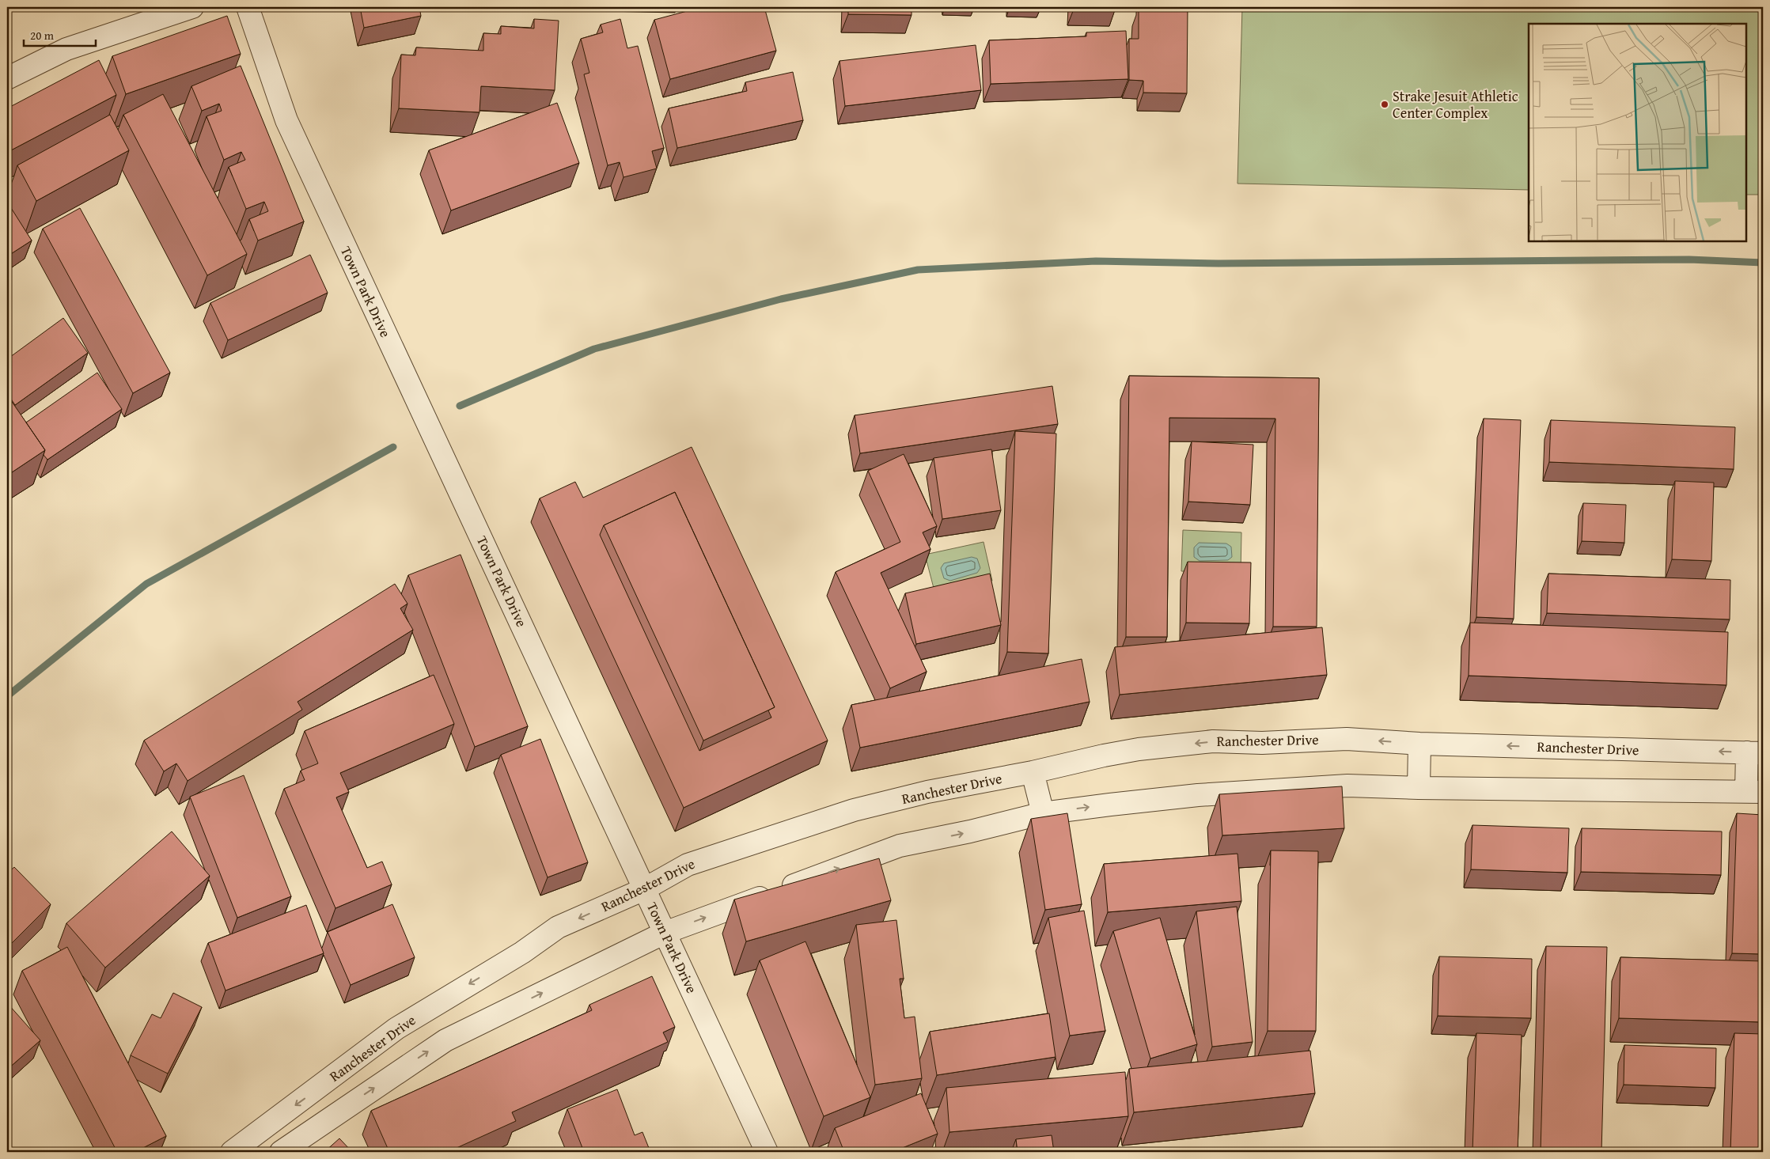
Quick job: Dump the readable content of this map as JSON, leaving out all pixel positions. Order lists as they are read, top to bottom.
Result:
{
  "streets": {
    "street": ["Town Park Drive", "Ranchester Drive"]
  },
  "crossings": [
    ["Town Park Drive", "Ranchester Drive"]
  ],
  "places": ["Strake Jesuit Athletic Center Complex"],
  "scale_bar": "20 m"
}
